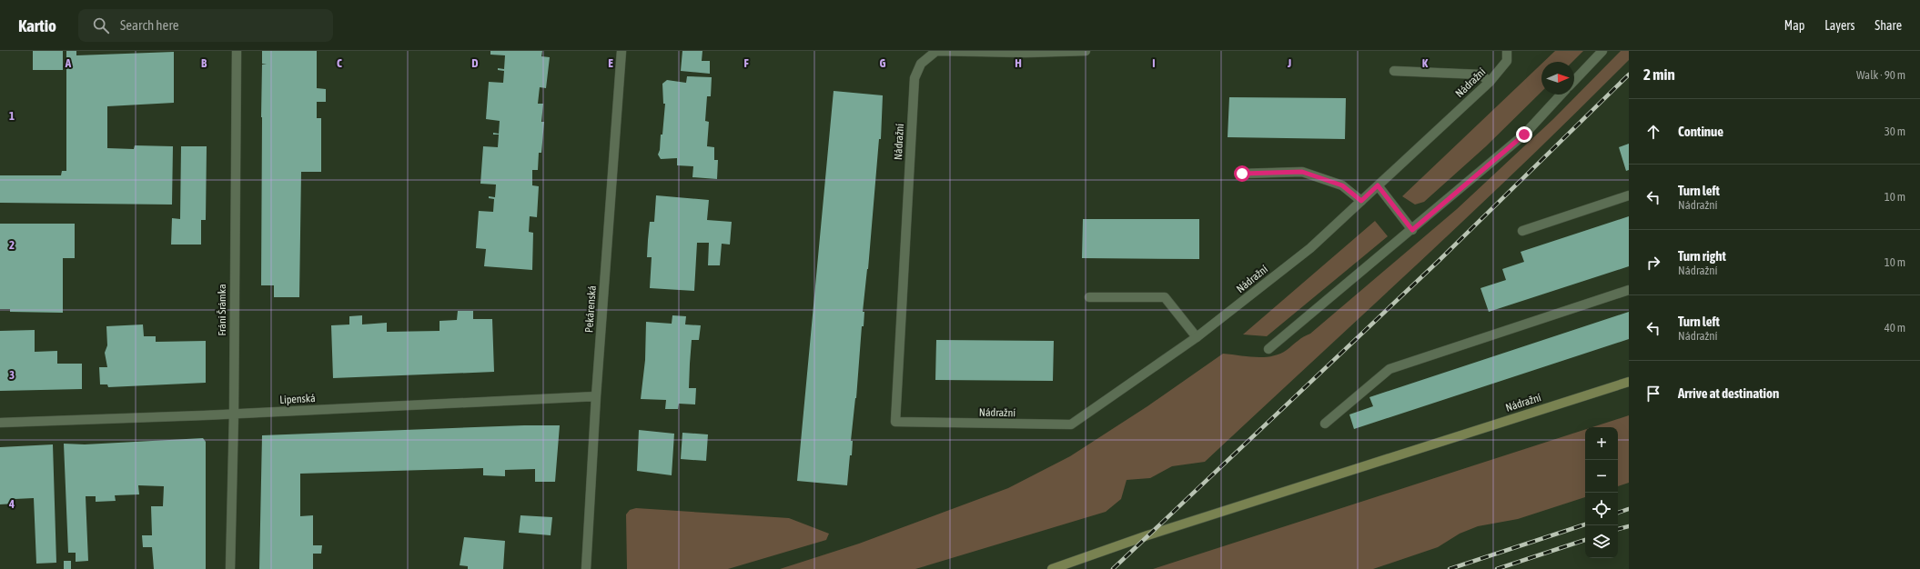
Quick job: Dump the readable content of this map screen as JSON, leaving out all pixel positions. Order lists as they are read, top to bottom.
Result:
{
  "streets": {
    "main road": ["Nádražní"],
    "street": ["Pekárenská", "Fráni Šrámka", "Lipenská"]
  },
  "crossings": [
    ["Pekárenská", "Lipenská"],
    ["Fráni Šrámka", "Lipenská"]
  ],
  "north": "right",
  "page": {
    "header": "Kartio",
    "search": "Search here",
    "nav": ["Map", "Layers", "Share"],
    "heading": ["2 min", "Walk · 90 m"],
    "list": [
      ["Continue", "30 m"],
      ["Turn left", "Nádražní", "10 m"],
      ["Turn right", "Nádražní", "10 m"],
      ["Turn left", "Nádražní", "40 m"],
      "Arrive at destination"
    ],
    "map_buttons": ["+", "−"]
  },
  "grid": {
    "columns": [
      "A",
      "B",
      "C",
      "D",
      "E",
      "F",
      "G",
      "H",
      "I",
      "J",
      "K"
    ],
    "rows": [
      "1",
      "2",
      "3",
      "4"
    ]
  }
}
